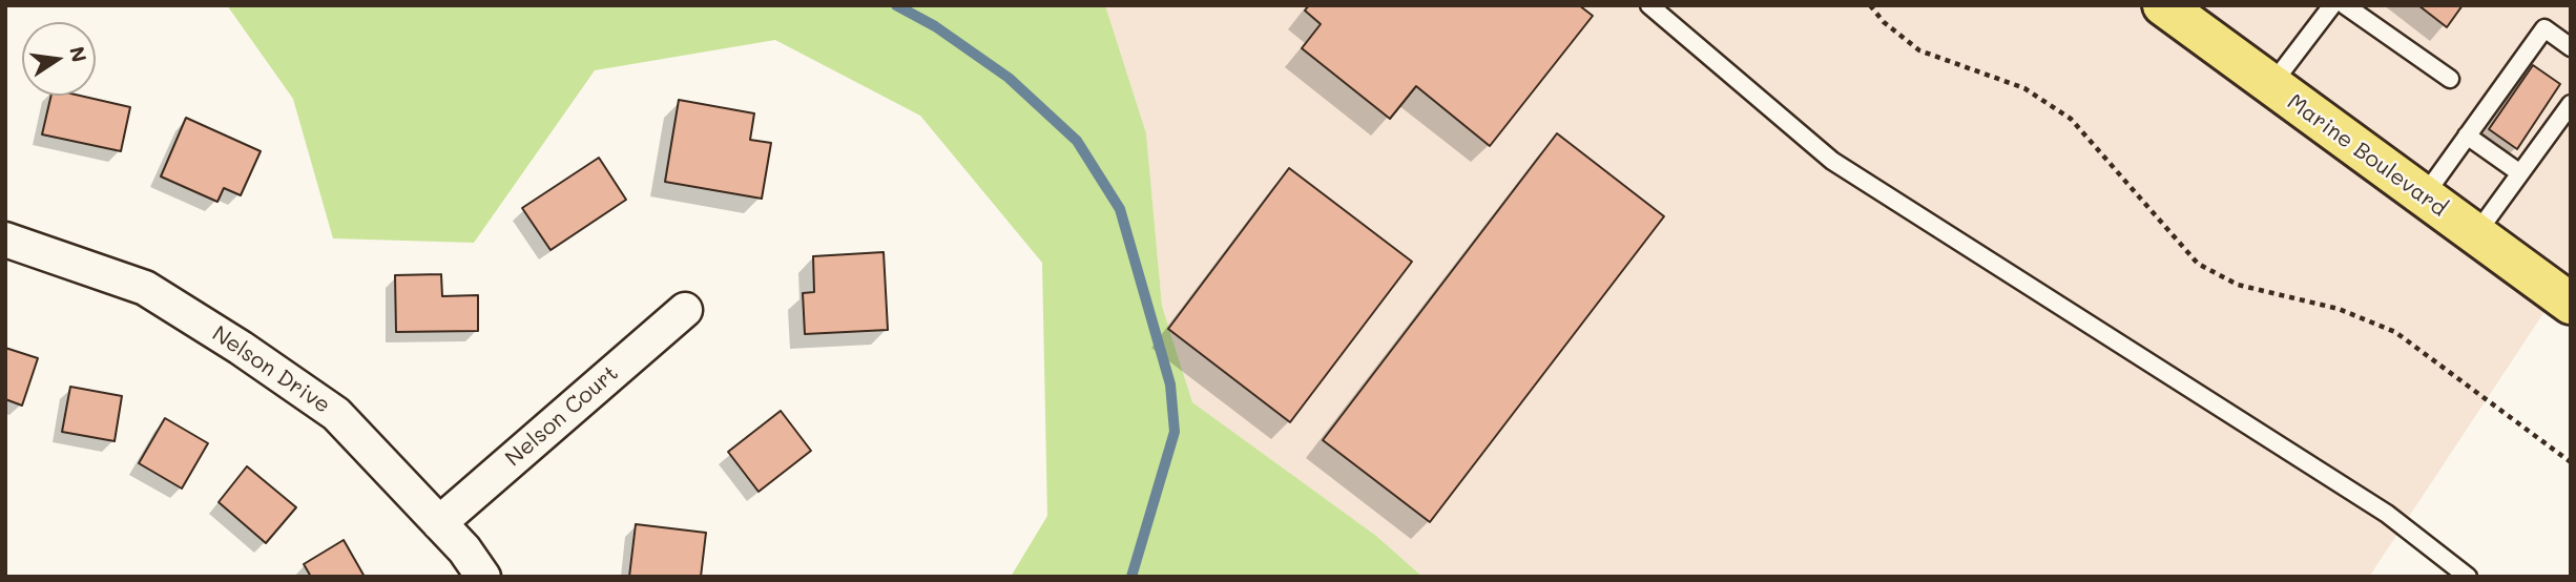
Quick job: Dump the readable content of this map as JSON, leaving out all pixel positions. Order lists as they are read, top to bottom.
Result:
{
  "streets": {
    "main road": ["Marine Boulevard"],
    "street": ["Nelson Drive", "Nelson Court"]
  },
  "crossings": [
    ["Nelson Drive", "Nelson Court"]
  ],
  "north": "right"
}
